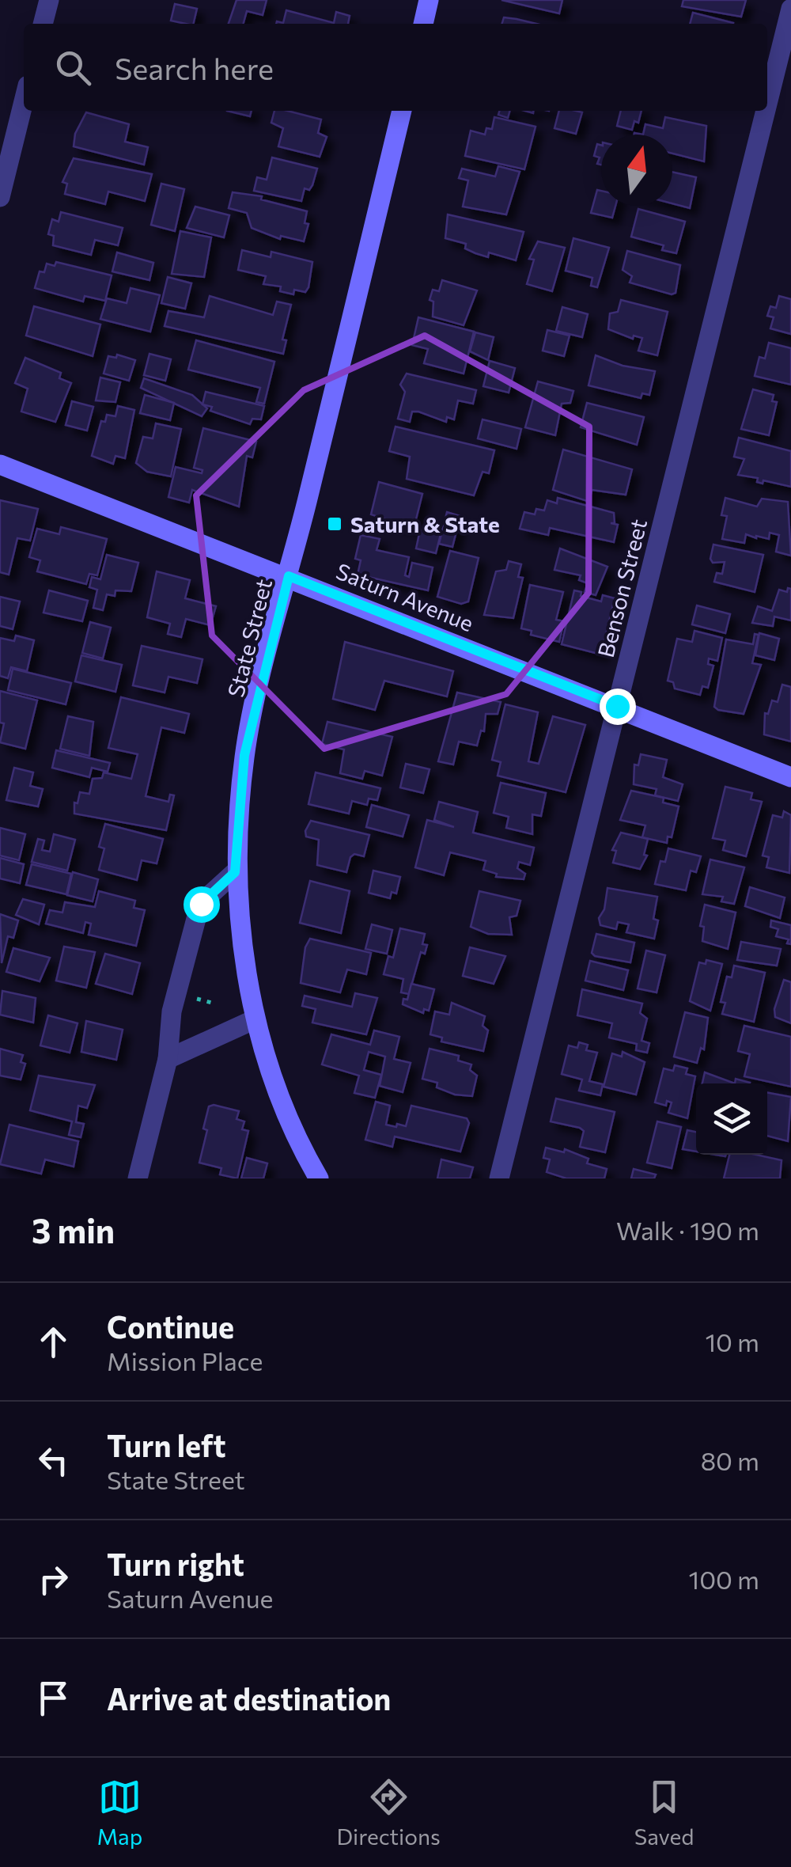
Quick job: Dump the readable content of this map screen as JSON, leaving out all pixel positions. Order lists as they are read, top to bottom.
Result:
{
  "streets": {
    "main road": ["Saturn Avenue", "State Street"],
    "street": ["Benson Street"]
  },
  "crossings": [
    ["Benson Street", "Saturn Avenue"],
    ["Saturn Avenue", "State Street"]
  ],
  "places": {
    "transit": ["Saturn & State"]
  },
  "north": "top",
  "page": {
    "search": "Search here",
    "heading": ["3 min", "Walk · 190 m"],
    "list": [
      ["Continue", "Mission Place", "10 m"],
      ["Turn left", "State Street", "80 m"],
      ["Turn right", "Saturn Avenue", "100 m"],
      "Arrive at destination"
    ],
    "nav": ["Map", "Directions", "Saved"]
  }
}
